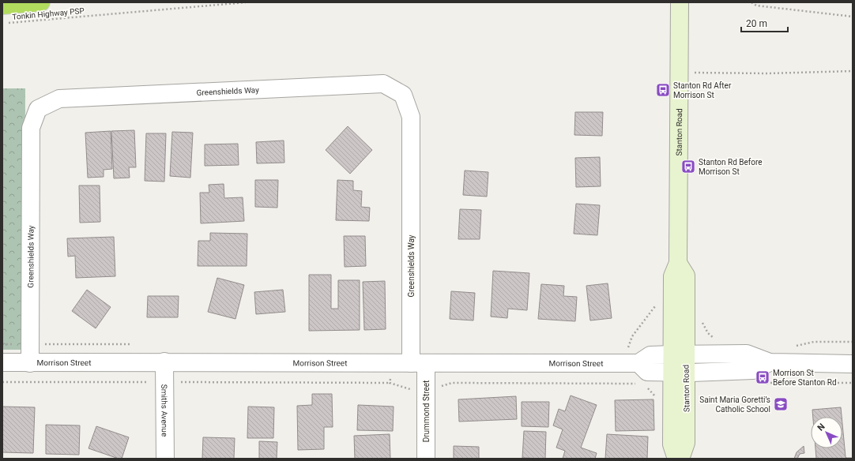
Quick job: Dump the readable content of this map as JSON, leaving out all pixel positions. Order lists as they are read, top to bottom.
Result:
{
  "streets": {
    "street": [
      "Greenshields Way",
      "Stanton Road",
      "Morrison Street",
      "Smiths Avenue",
      "Drummond Street"
    ],
    "path": ["Tonkin Highway PSP"]
  },
  "crossings": [
    ["Greenshields Way", "Morrison Street"],
    ["Greenshields Way", "Drummond Street"],
    ["Morrison Street", "Smiths Avenue"],
    ["Morrison Street", "Drummond Street"]
  ],
  "places": {
    "bus stop": ["Stanton Rd After Morrison St", "Stanton Rd Before Morrison St", "Morrison St Before Stanton Rd"],
    "school or university": ["Saint Maria Goretti’s Catholic School"]
  },
  "scale_bar": "20 m",
  "north": "top left"
}
